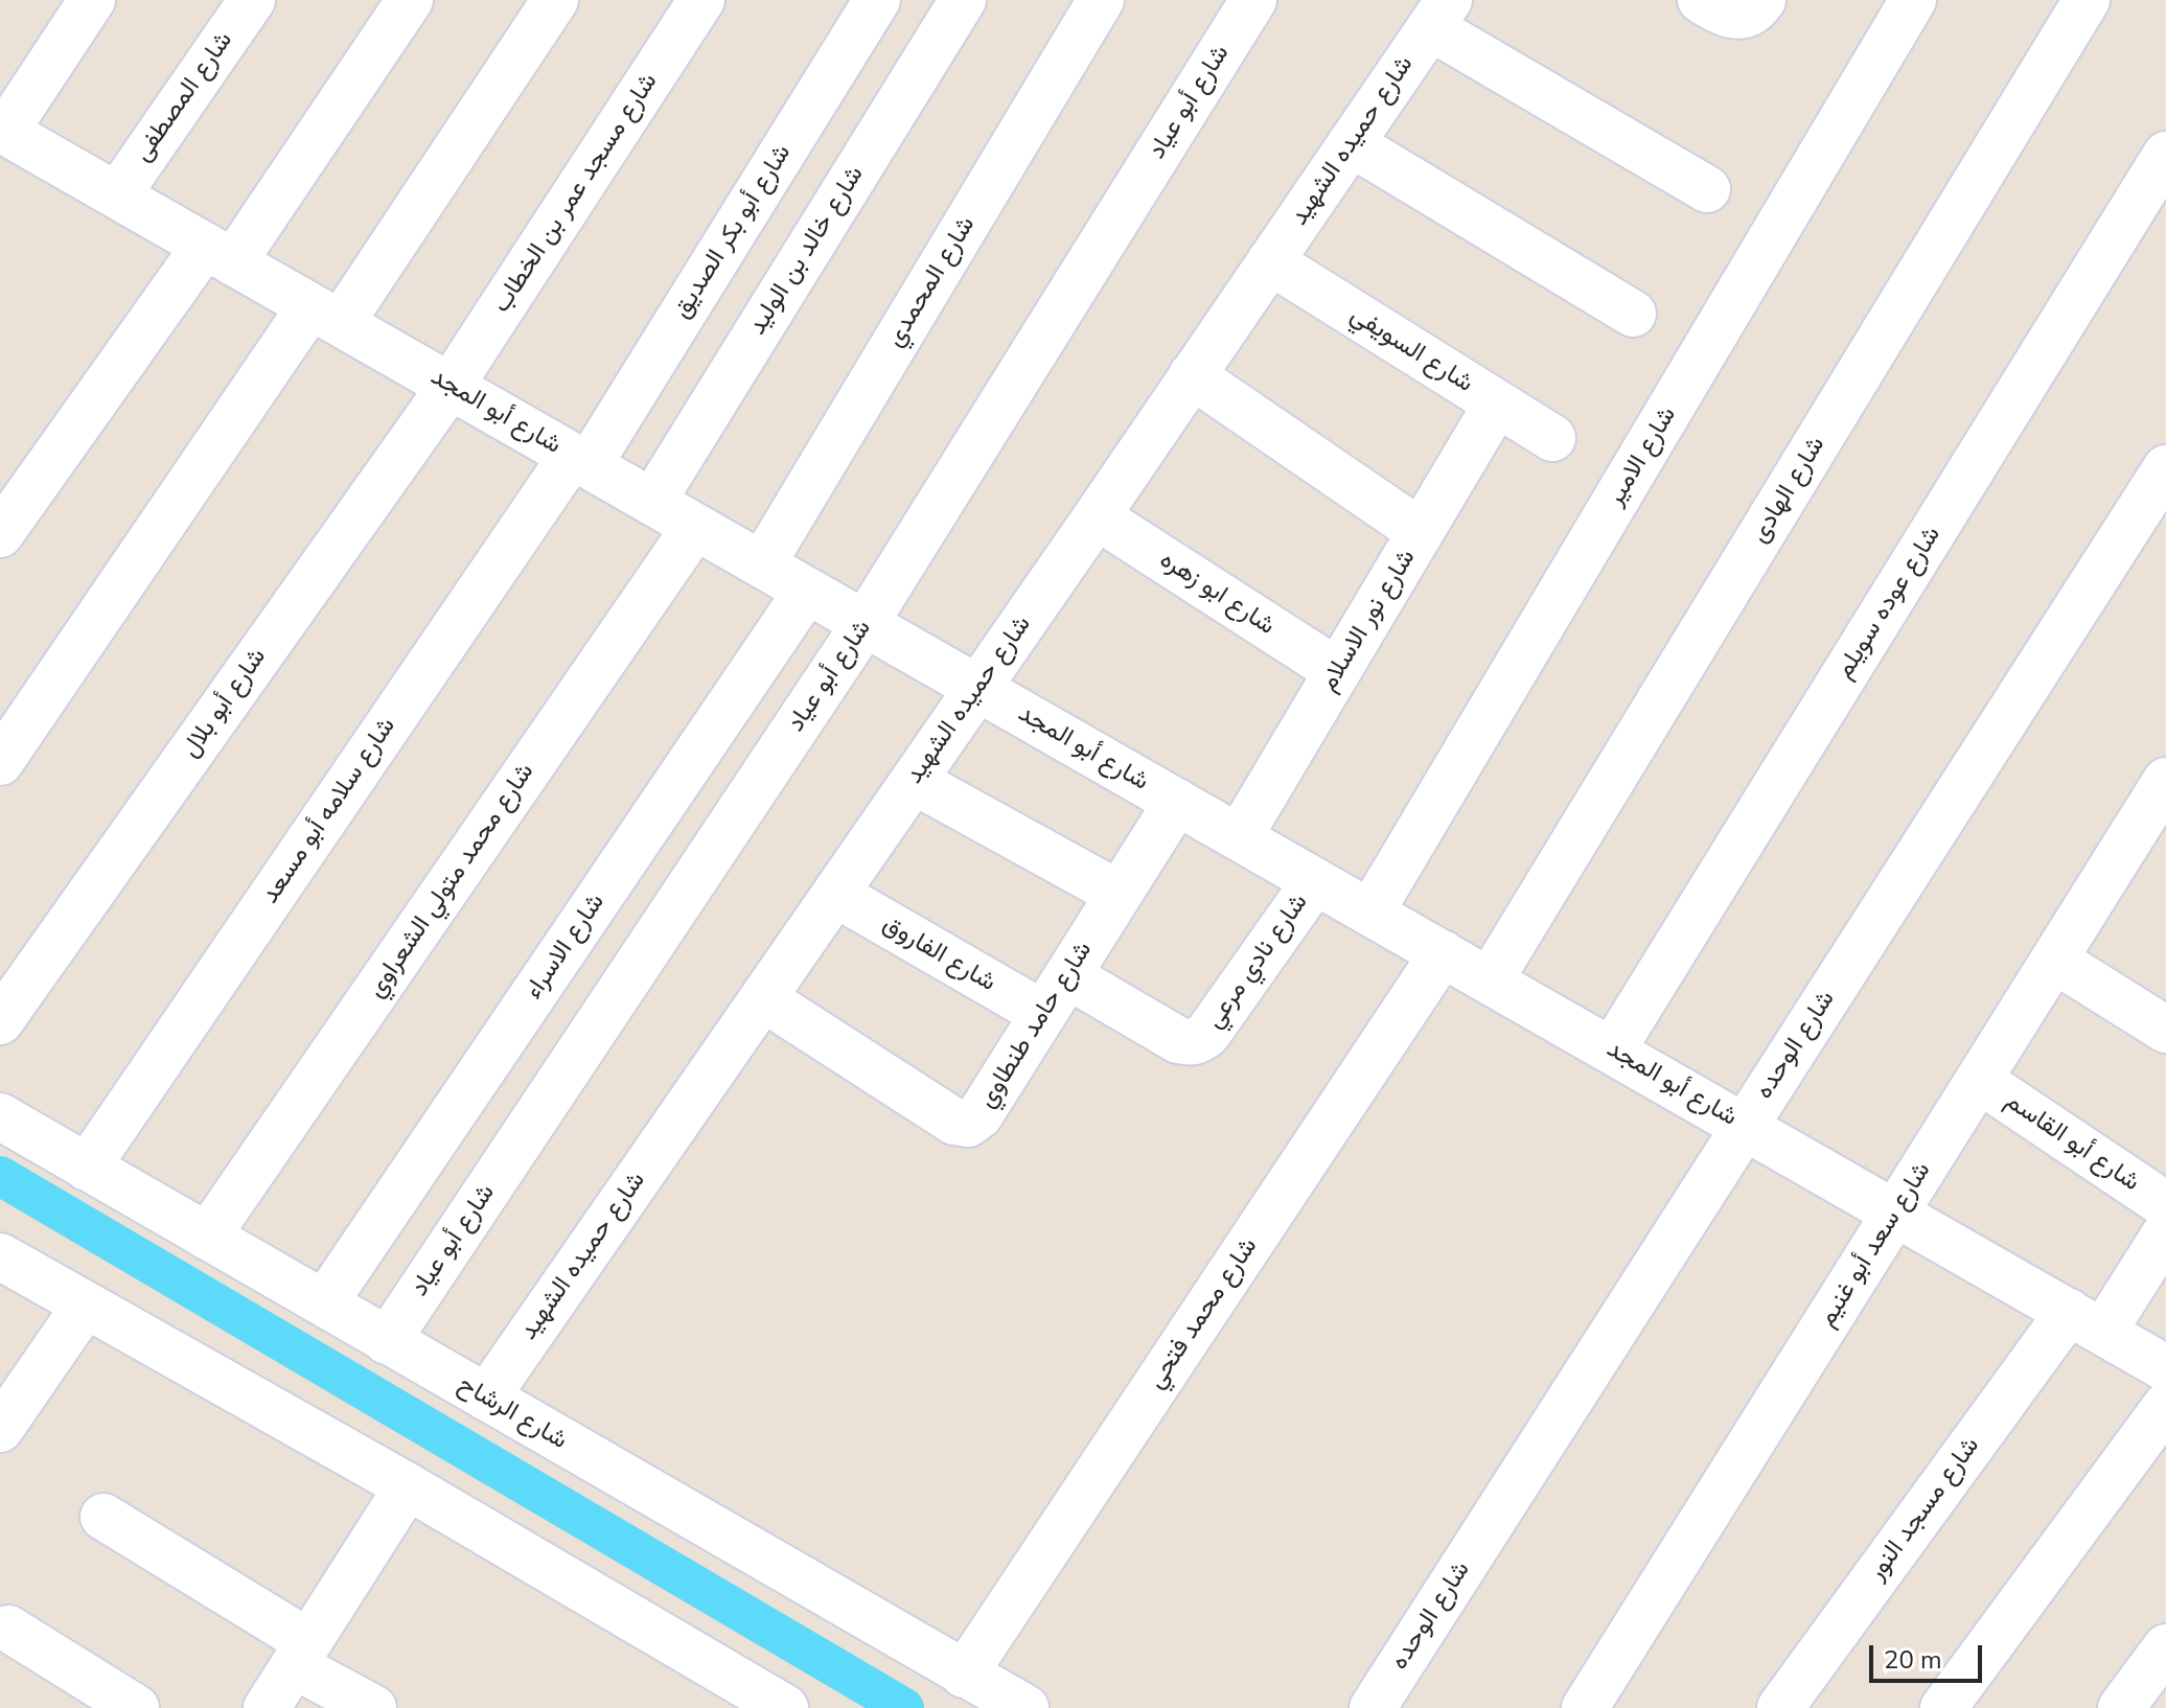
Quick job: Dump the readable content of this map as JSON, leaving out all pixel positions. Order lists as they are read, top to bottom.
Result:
{
  "streets": {
    "street": [
      "شارع المصطفى",
      "شارع أبو عياد",
      "شارع حميده الشهيد",
      "شارع مسجد عمر بن الخطاب",
      "شارع أبو بكر الصديق",
      "شارع خالد بن الوليد",
      "شارع المحمدي",
      "شارع السويفي",
      "شارع أبو المجد",
      "شارع الامير",
      "شارع الهادى",
      "شارع ابو زهره",
      "شارع عوده سويلم",
      "شارع نور الاسلام",
      "شارع أبو بلال",
      "شارع سلامه أبو مسعد",
      "شارع محمد متولي الشعراوي",
      "شارع الاسراء",
      "شارع الفاروق",
      "شارع نادي مرعي",
      "شارع حامد طنطاوي",
      "شارع الوحده",
      "شارع أبو القاسم",
      "شارع سعد أبو غنيم",
      "شارع محمد فتحي",
      "شارع الرشاح",
      "شارع مسجد النور"
    ]
  },
  "crossings": [
    ["شارع المصطفى", "شارع أبو المجد"],
    ["شارع أبو عياد", "شارع أبو المجد"],
    ["شارع أبو عياد", "شارع الرشاح"],
    ["شارع حميده الشهيد", "شارع السويفي"],
    ["شارع حميده الشهيد", "شارع أبو المجد"],
    ["شارع حميده الشهيد", "شارع ابو زهره"],
    ["شارع حميده الشهيد", "شارع الفاروق"],
    ["شارع حميده الشهيد", "شارع حامد طنطاوي"],
    ["شارع حميده الشهيد", "شارع الرشاح"],
    ["شارع مسجد عمر بن الخطاب", "شارع أبو المجد"],
    ["شارع مسجد عمر بن الخطاب", "شارع أبو بلال"],
    ["شارع أبو بكر الصديق", "شارع أبو المجد"],
    ["شارع أبو بكر الصديق", "شارع سلامه أبو مسعد"],
    ["شارع خالد بن الوليد", "شارع أبو المجد"],
    ["شارع المحمدي", "شارع أبو المجد"],
    ["شارع السويفي", "شارع نور الاسلام"],
    ["شارع أبو المجد", "شارع الامير"],
    ["شارع أبو المجد", "شارع الهادى"],
    ["شارع أبو المجد", "شارع عوده سويلم"],
    ["شارع أبو المجد", "شارع نور الاسلام"],
    ["شارع أبو المجد", "شارع أبو بلال"],
    ["شارع أبو المجد", "شارع سلامه أبو مسعد"],
    ["شارع أبو المجد", "شارع محمد متولي الشعراوي"],
    ["شارع أبو المجد", "شارع الاسراء"],
    ["شارع أبو المجد", "شارع نادي مرعي"],
    ["شارع أبو المجد", "شارع حامد طنطاوي"],
    ["شارع أبو المجد", "شارع الوحده"],
    ["شارع أبو المجد", "شارع سعد أبو غنيم"],
    ["شارع أبو المجد", "شارع محمد فتحي"],
    ["شارع أبو المجد", "شارع مسجد النور"],
    ["شارع ابو زهره", "شارع نور الاسلام"],
    ["شارع سلامه أبو مسعد", "شارع الرشاح"],
    ["شارع محمد متولي الشعراوي", "شارع الرشاح"],
    ["شارع الاسراء", "شارع الرشاح"],
    ["شارع الفاروق", "شارع حامد طنطاوي"],
    ["شارع نادي مرعي", "شارع حامد طنطاوي"],
    ["شارع أبو القاسم", "شارع سعد أبو غنيم"],
    ["شارع محمد فتحي", "شارع الرشاح"]
  ],
  "scale_bar": "20 m"
}
